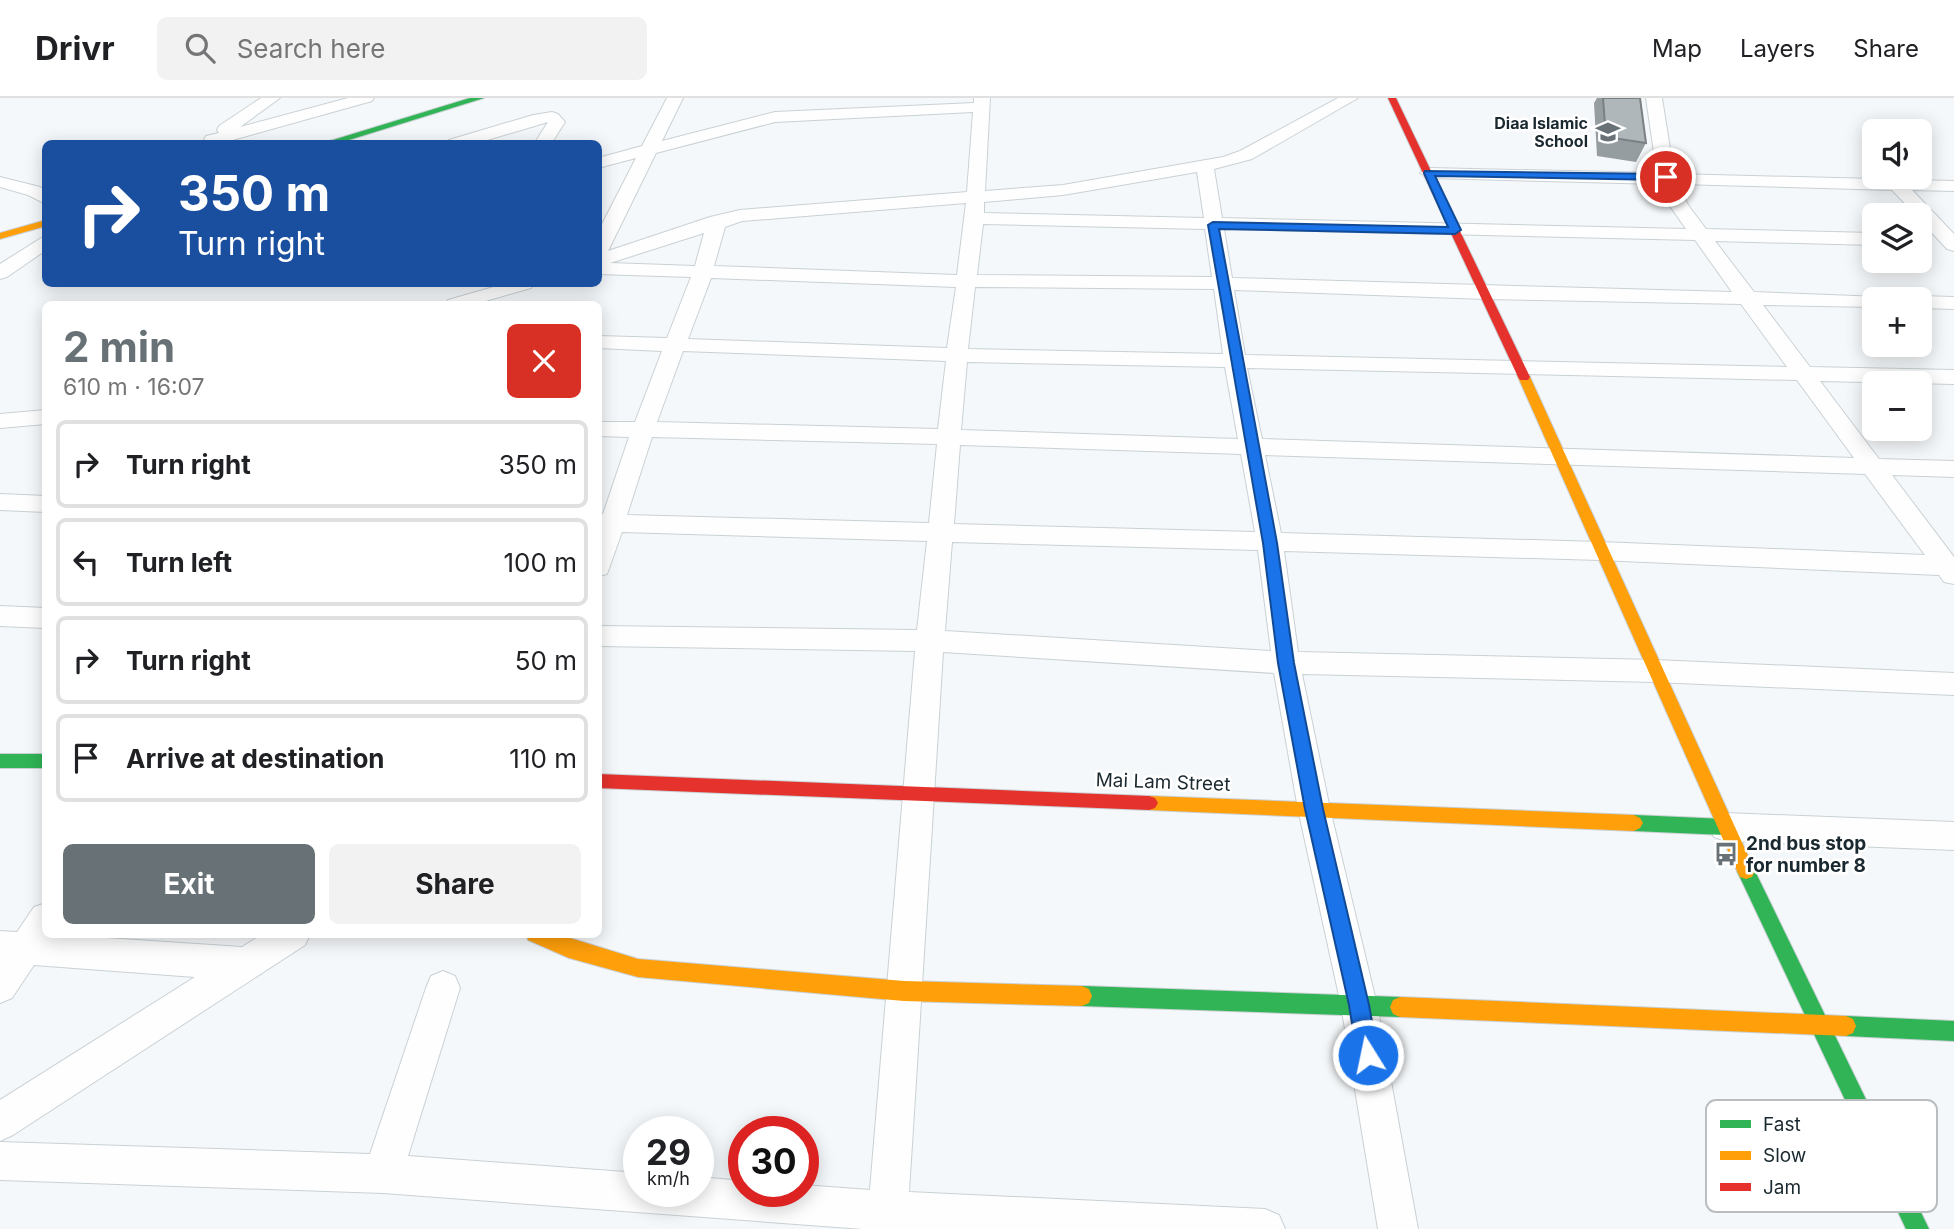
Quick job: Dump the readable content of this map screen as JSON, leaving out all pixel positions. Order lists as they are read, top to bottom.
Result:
{
  "streets": {
    "street": ["Mai Lam Street"]
  },
  "places": {
    "school or university": ["Diaa Islamic School"],
    "bus stop": ["2nd bus stop for number 8"]
  },
  "legend": ["Fast", "Slow", "Jam"],
  "page": {
    "header": "Drivr",
    "search": "Search here",
    "nav": ["Map", "Layers", "Share"],
    "map_buttons": ["+", "−"],
    "turn": ["350 m", "Turn right"],
    "heading": ["2 min", "610 m · 16:07"],
    "list": [
      {
        "name": "Turn right",
        "value": "350 m"
      },
      {
        "name": "Turn left",
        "value": "100 m"
      },
      {
        "name": "Turn right",
        "value": "50 m"
      },
      {
        "name": "Arrive at destination",
        "value": "110 m"
      }
    ],
    "buttons": ["Exit", "Share"],
    "speed": "29 km/h",
    "limit": "30"
  }
}
